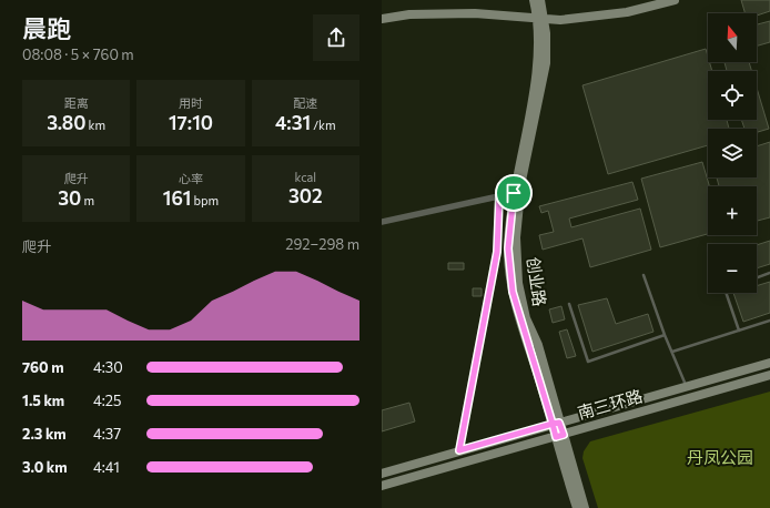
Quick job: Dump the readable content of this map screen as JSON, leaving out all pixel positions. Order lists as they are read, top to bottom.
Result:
{
  "streets": {
    "street": ["创业路", "南三环路"]
  },
  "crossings": [
    ["创业路", "南三环路"]
  ],
  "parks": ["丹凤公园"],
  "north": "top",
  "page": {
    "heading": ["晨跑", "08:08 · 5 × 760 m"],
    "map_buttons": ["+", "−"],
    "stats": [
      ["距离", "3.80 km"],
      ["用时", "17:10"],
      ["配速", "4:31 /km"],
      ["爬升", "30 m"],
      ["心率", "161 bpm"],
      ["kcal", "302"]
    ],
    "chart": ["爬升", "292–298 m"],
    "list": [
      {
        "name": "760 m",
        "note": "4:30"
      },
      {
        "name": "1.5 km",
        "note": "4:25"
      },
      {
        "name": "2.3 km",
        "note": "4:37"
      },
      {
        "name": "3.0 km",
        "note": "4:41"
      }
    ]
  }
}
